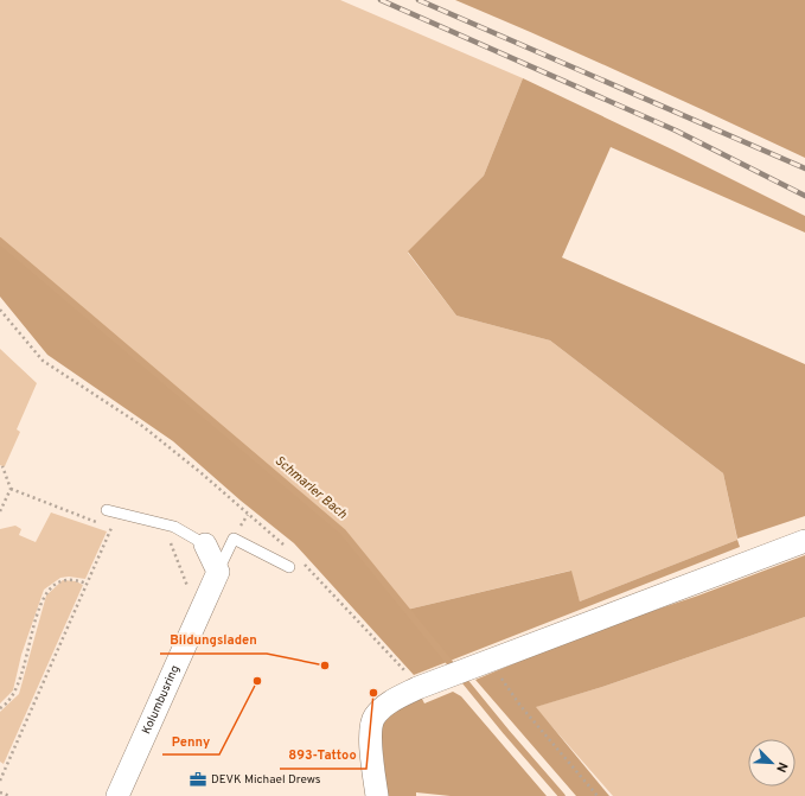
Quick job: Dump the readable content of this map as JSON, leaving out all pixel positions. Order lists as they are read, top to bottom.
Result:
{
  "streets": {
    "street": ["Kolumbusring"]
  },
  "water": ["Schmarler Bach"],
  "places": {
    "other": ["Bildungsladen", "Penny", "893-Tattoo"],
    "office": ["DEVK Michael Drews"]
  },
  "north": "bottom right"
}
